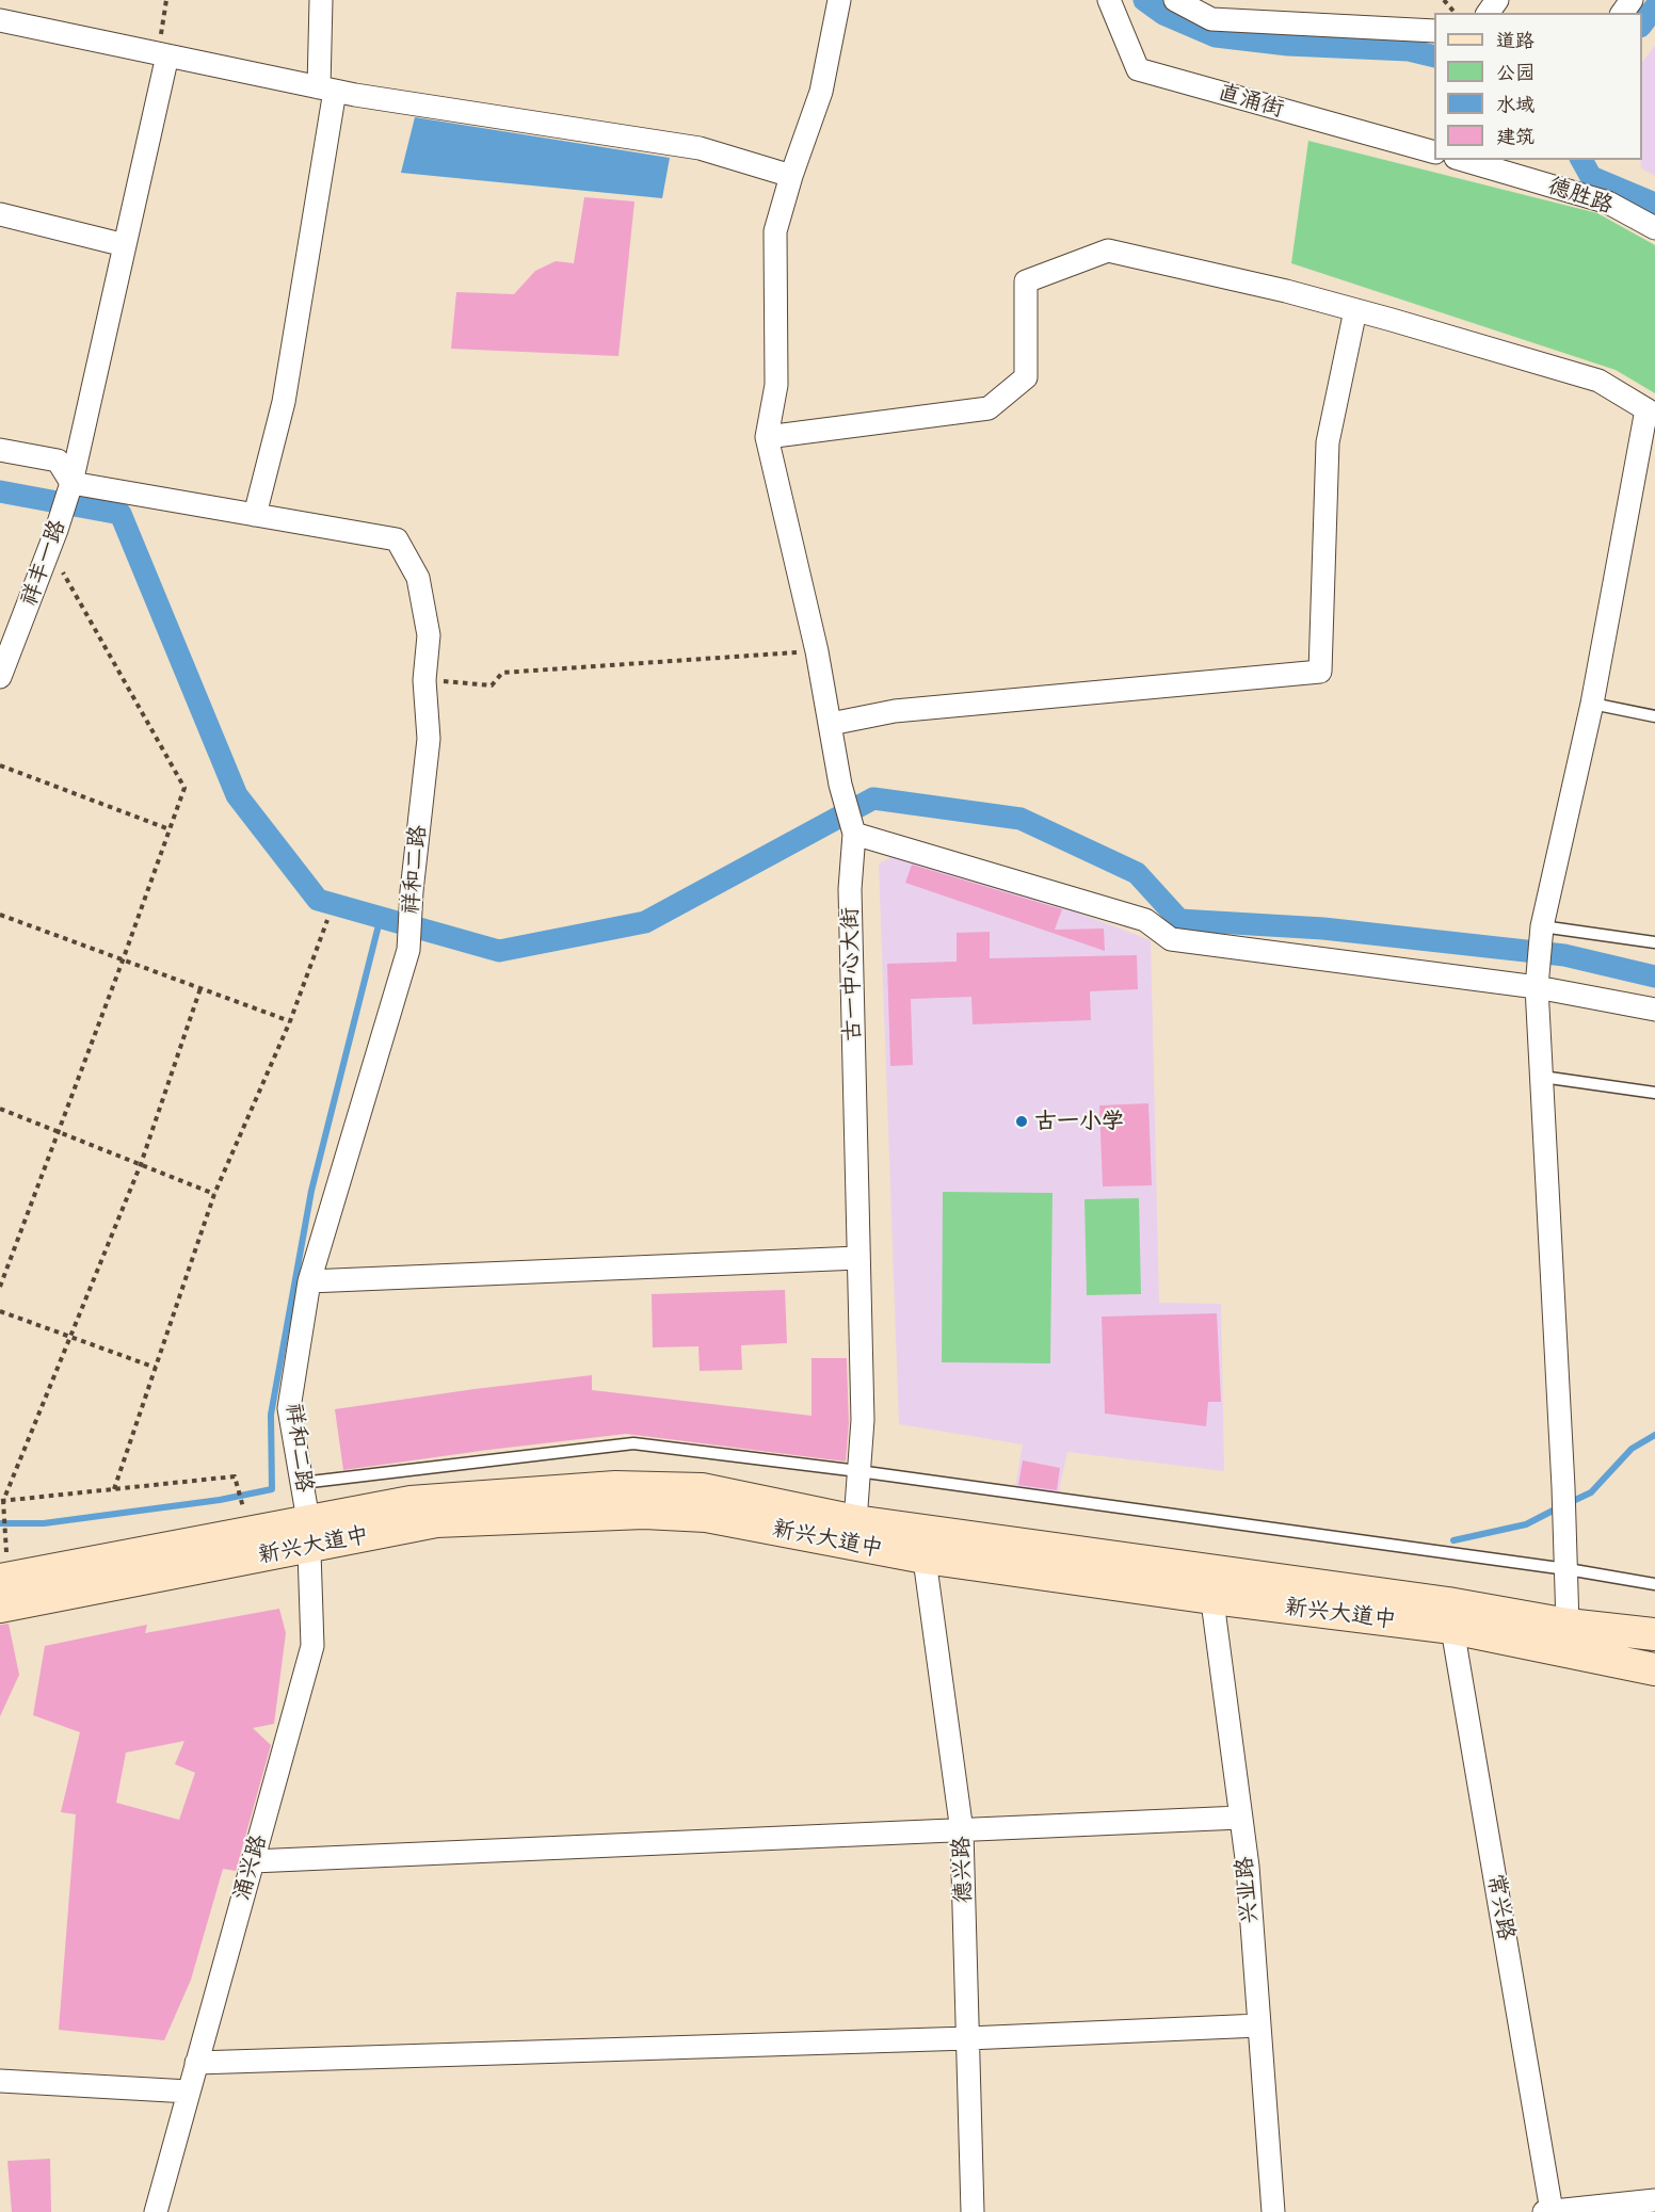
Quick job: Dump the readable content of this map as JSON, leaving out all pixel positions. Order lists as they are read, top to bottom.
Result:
{
  "streets": {
    "main road": ["新兴大道中"],
    "street": [
      "直涌街",
      "德胜路",
      "祥丰一路",
      "祥和二路",
      "古一中心大街",
      "涌兴路",
      "德兴路",
      "兴业路",
      "常兴路"
    ]
  },
  "crossings": [
    ["祥丰一路", "祥和二路"],
    ["祥和二路", "新兴大道中"],
    ["祥和二路", "涌兴路"],
    ["古一中心大街", "新兴大道中"],
    ["新兴大道中", "涌兴路"],
    ["新兴大道中", "德兴路"],
    ["新兴大道中", "兴业路"],
    ["新兴大道中", "常兴路"]
  ],
  "places": ["古一小学"],
  "legend": [
    "道路",
    "公园",
    "水域",
    "建筑"
  ]
}
